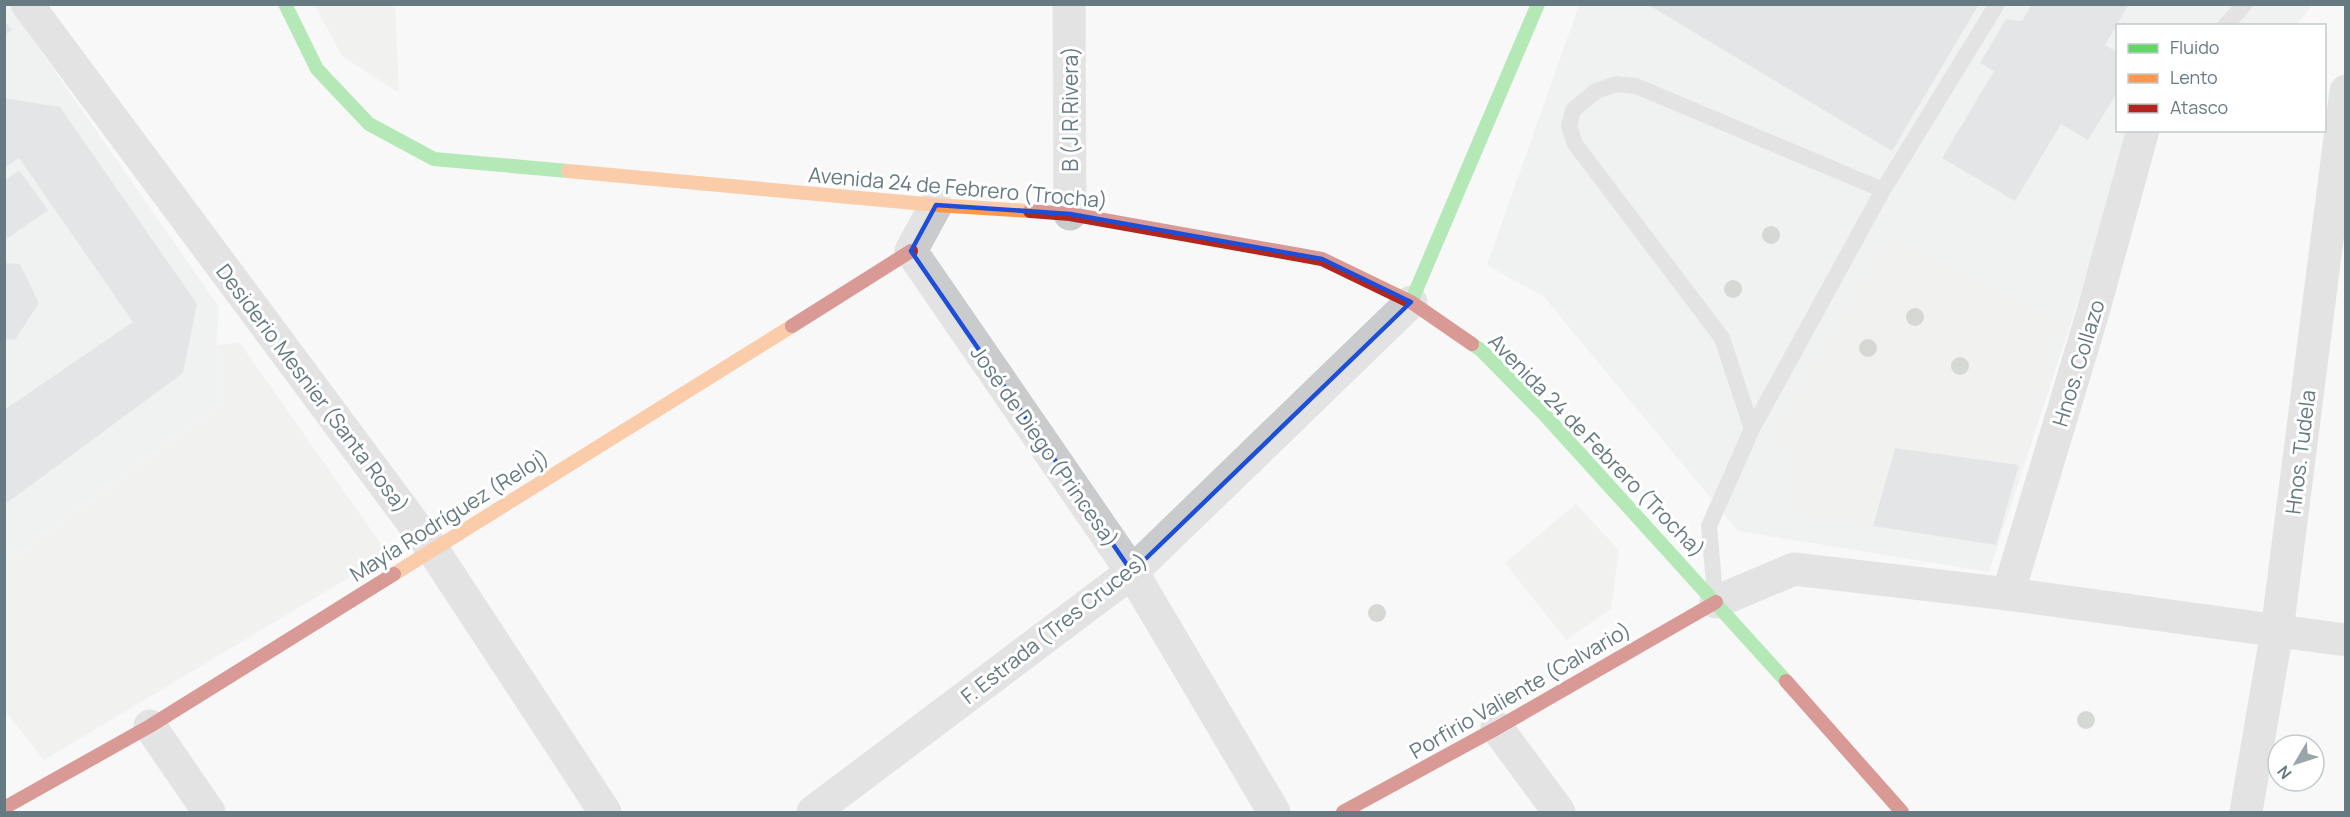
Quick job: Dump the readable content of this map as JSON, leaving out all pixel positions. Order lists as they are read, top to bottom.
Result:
{
  "streets": {
    "main road": ["Avenida 24 de Febrero (Trocha)", "Mayía Rodríguez (Reloj)", "Porfirio Valiente (Calvario)"],
    "street": [
      "B (J R Rivera)",
      "Hnos. Collazo",
      "Desiderio Mesnier (Santa Rosa)",
      "José de Diego (Princesa)",
      "Hnos. Tudela",
      "F. Estrada (Tres Cruces)"
    ]
  },
  "crossings": [
    ["B (J R Rivera)", "Avenida 24 de Febrero (Trocha)"],
    ["Avenida 24 de Febrero (Trocha)", "F. Estrada (Tres Cruces)"],
    ["Avenida 24 de Febrero (Trocha)", "Porfirio Valiente (Calvario)"],
    ["Desiderio Mesnier (Santa Rosa)", "Mayía Rodríguez (Reloj)"],
    ["José de Diego (Princesa)", "Mayía Rodríguez (Reloj)"],
    ["José de Diego (Princesa)", "F. Estrada (Tres Cruces)"]
  ],
  "legend": ["Fluido", "Lento", "Atasco"],
  "north": "bottom left"
}
